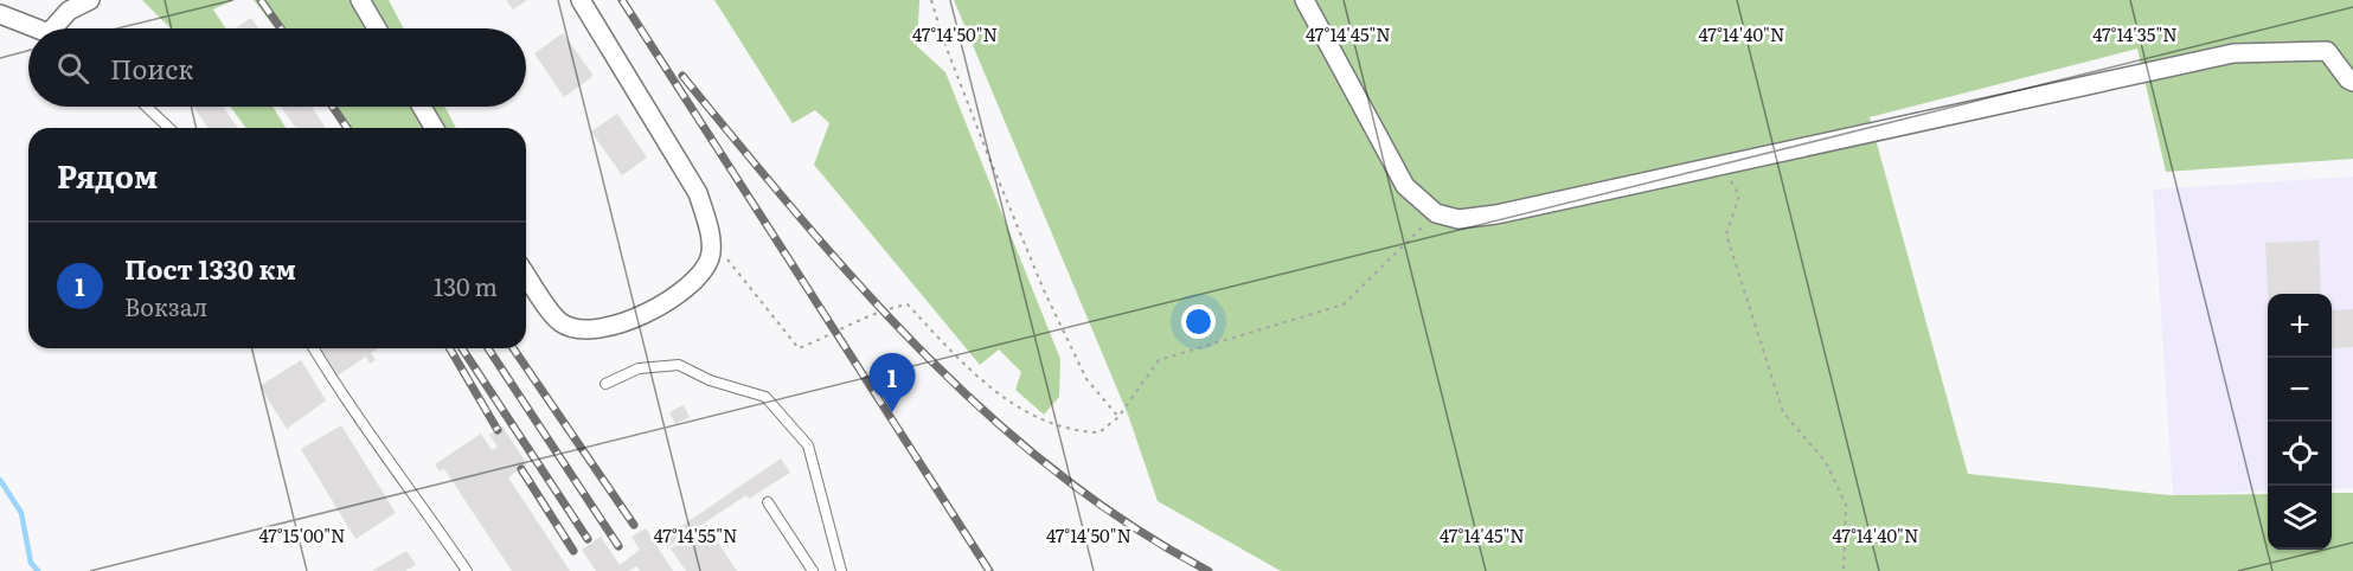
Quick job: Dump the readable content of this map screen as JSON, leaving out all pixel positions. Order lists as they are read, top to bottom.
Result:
{
  "page": {
    "search": "Поиск",
    "heading": "Рядом",
    "list": [
      {
        "mark": "1",
        "name": "Пост 1330 км",
        "note": "Вокзал",
        "value": "130 m"
      }
    ],
    "map_buttons": ["+", "−"],
    "pins": "1"
  },
  "coordinates": [
    "47°14'50\"N",
    "47°14'45\"N",
    "47°14'35\"N",
    "47°14'40\"N",
    "47°15'00\"N",
    "47°14'55\"N"
  ]
}
